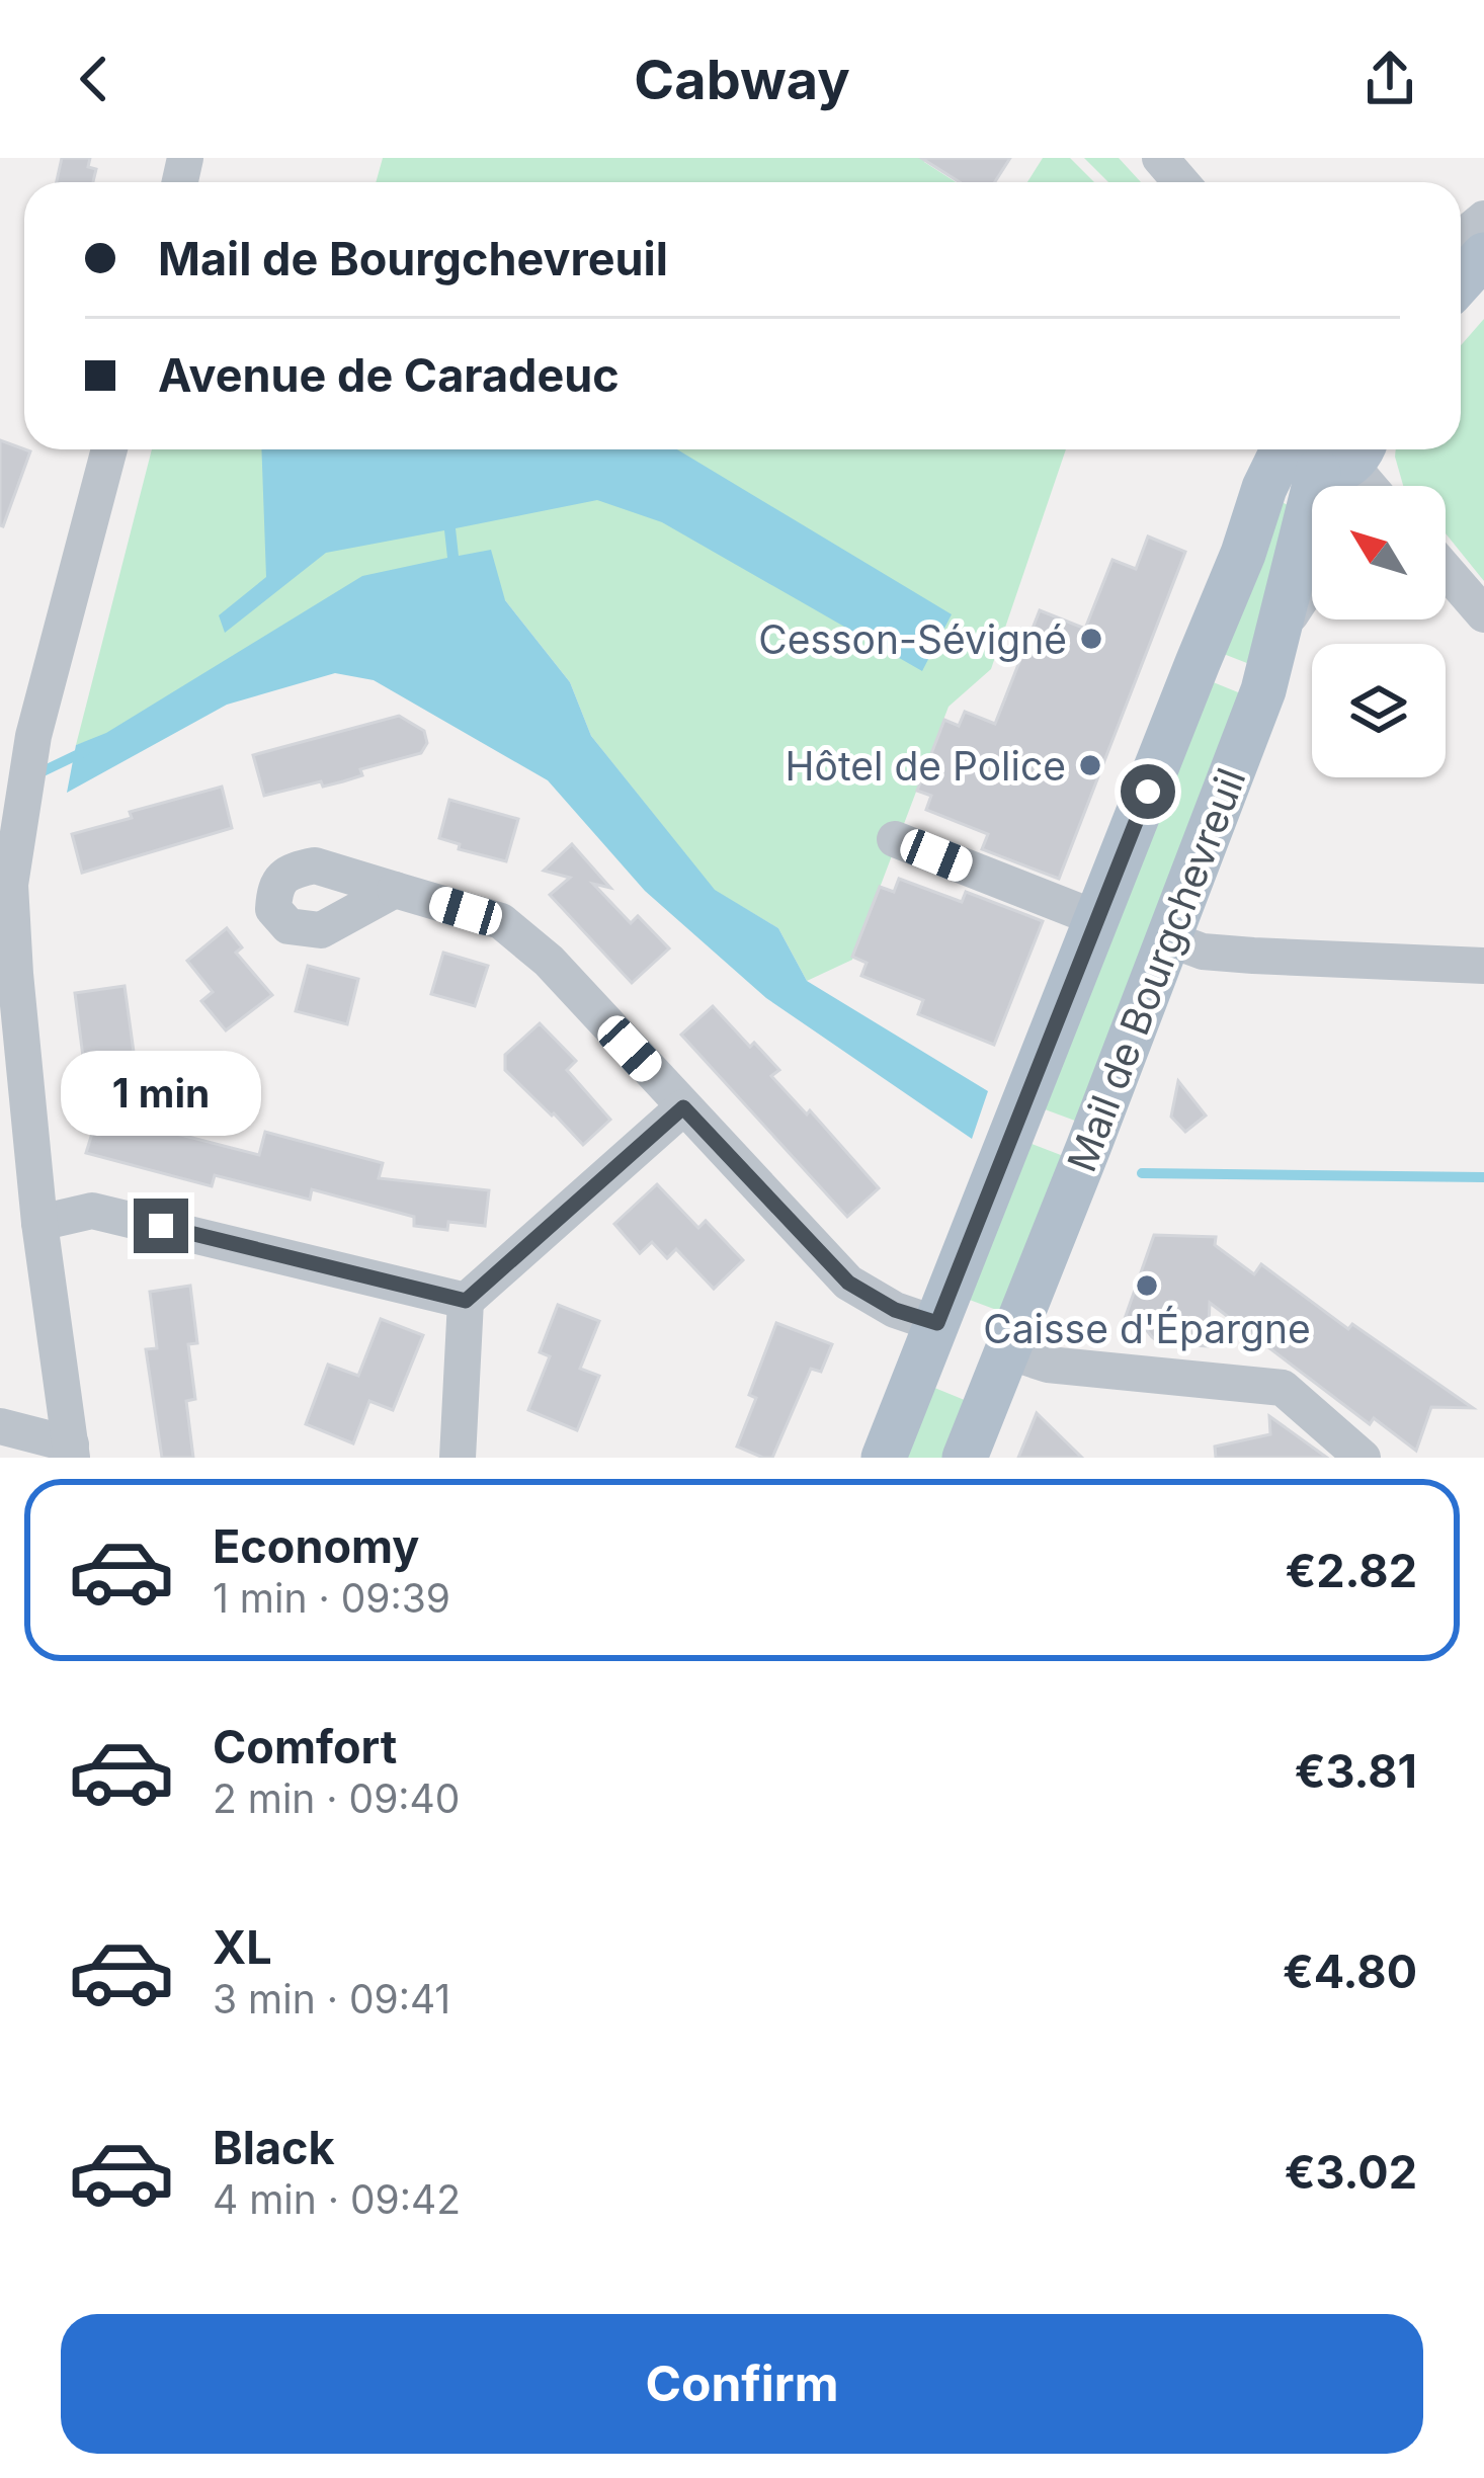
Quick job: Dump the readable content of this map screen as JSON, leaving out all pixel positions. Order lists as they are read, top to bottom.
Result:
{
  "streets": {
    "main road": ["Mail de Bourgchevreuil"]
  },
  "places": ["Cesson-Sévigné", "Hôtel de Police", "Caisse d'Épargne"],
  "north": "top left",
  "page": {
    "header": "Cabway",
    "banner": ["Mail de Bourgchevreuil", "Avenue de Caradeuc"],
    "bubble": "1 min",
    "list": [
      {
        "name": "Economy",
        "note": "1 min · 09:39",
        "value": "€2.82"
      },
      {
        "name": "Comfort",
        "note": "2 min · 09:40",
        "value": "€3.81"
      },
      {
        "name": "XL",
        "note": "3 min · 09:41",
        "value": "€4.80"
      },
      {
        "name": "Black",
        "note": "4 min · 09:42",
        "value": "€3.02"
      }
    ],
    "buttons": "Confirm"
  }
}
